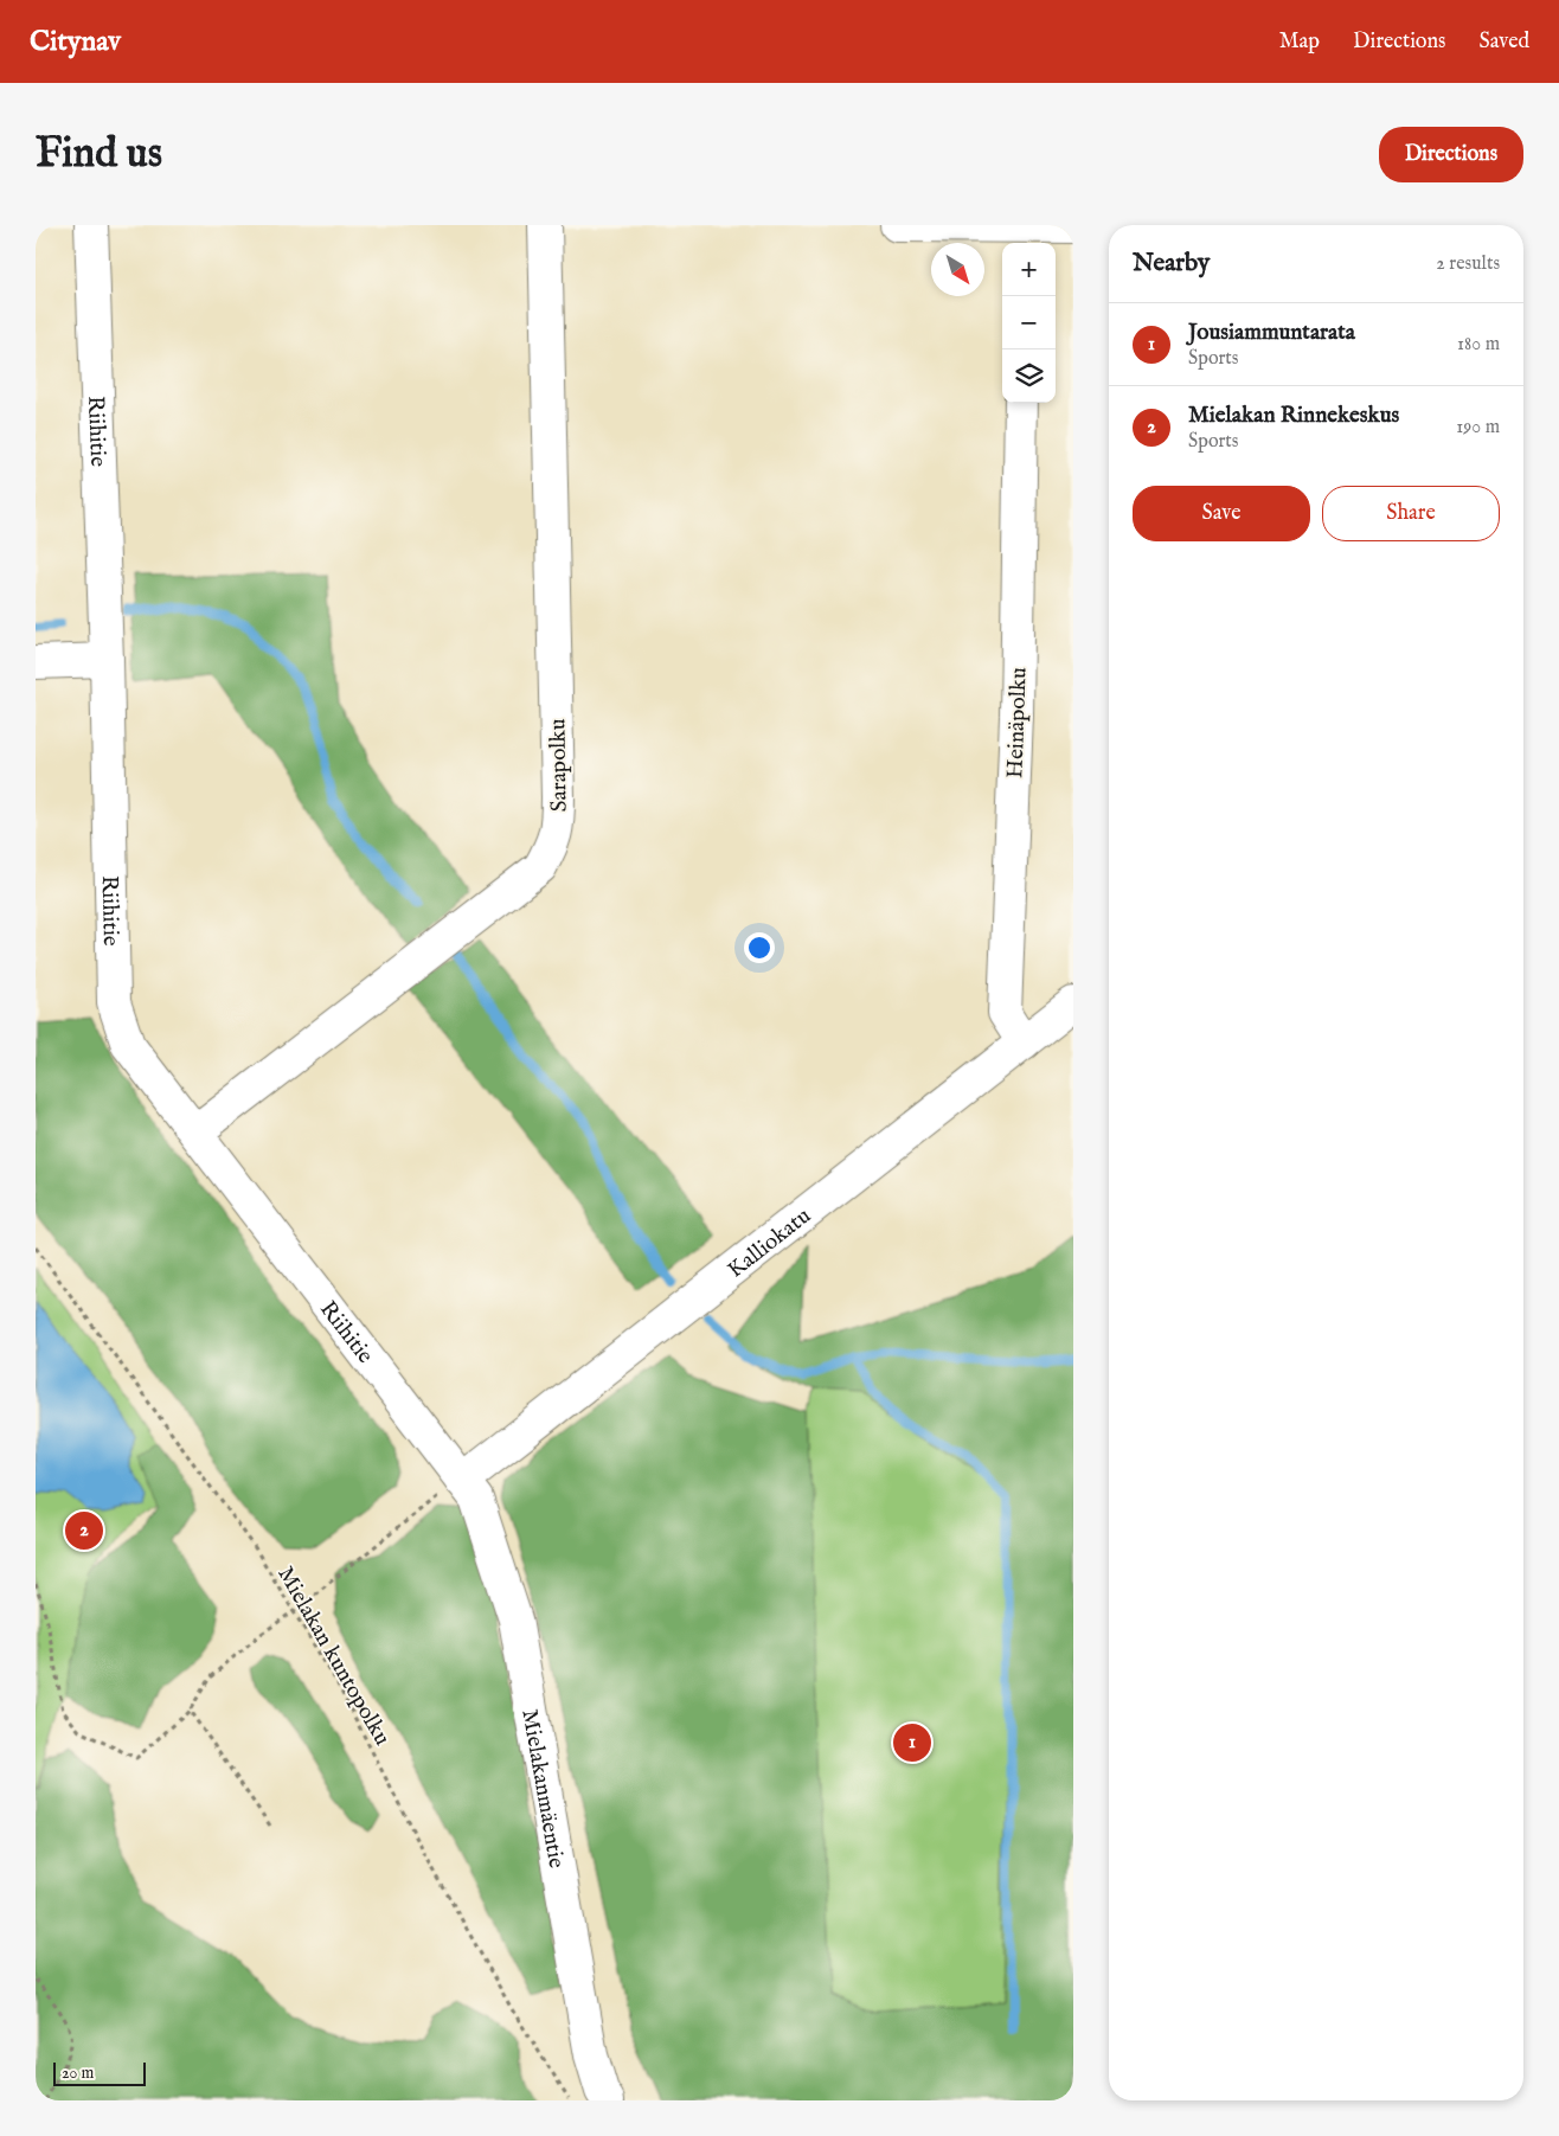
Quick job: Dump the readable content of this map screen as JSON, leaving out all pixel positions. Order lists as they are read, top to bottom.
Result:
{
  "streets": {
    "street": [
      "Riihitie",
      "Heinäpolku",
      "Sarapolku",
      "Kalliokatu",
      "Mielakanmäentie"
    ],
    "path": ["Mielakan kuntopolku"]
  },
  "crossings": [
    ["Riihitie", "Sarapolku"],
    ["Riihitie", "Kalliokatu"],
    ["Riihitie", "Mielakanmäentie"],
    ["Heinäpolku", "Kalliokatu"],
    ["Kalliokatu", "Mielakanmäentie"]
  ],
  "scale_bar": "20 m",
  "north": "bottom right",
  "page": {
    "header": "Citynav",
    "nav": ["Map", "Directions", "Saved"],
    "buttons": [
      "Directions",
      ["Save", "Share"]
    ],
    "title": "Find us",
    "heading": ["Nearby", "2 results"],
    "map_buttons": ["+", "−"],
    "list": [
      {
        "mark": "1",
        "name": "Jousiammuntarata",
        "note": "Sports",
        "value": "180 m"
      },
      {
        "mark": "2",
        "name": "Mielakan Rinnekeskus",
        "note": "Sports",
        "value": "190 m"
      }
    ],
    "pins": ["2", "1"],
    "scale": "20 m"
  }
}
